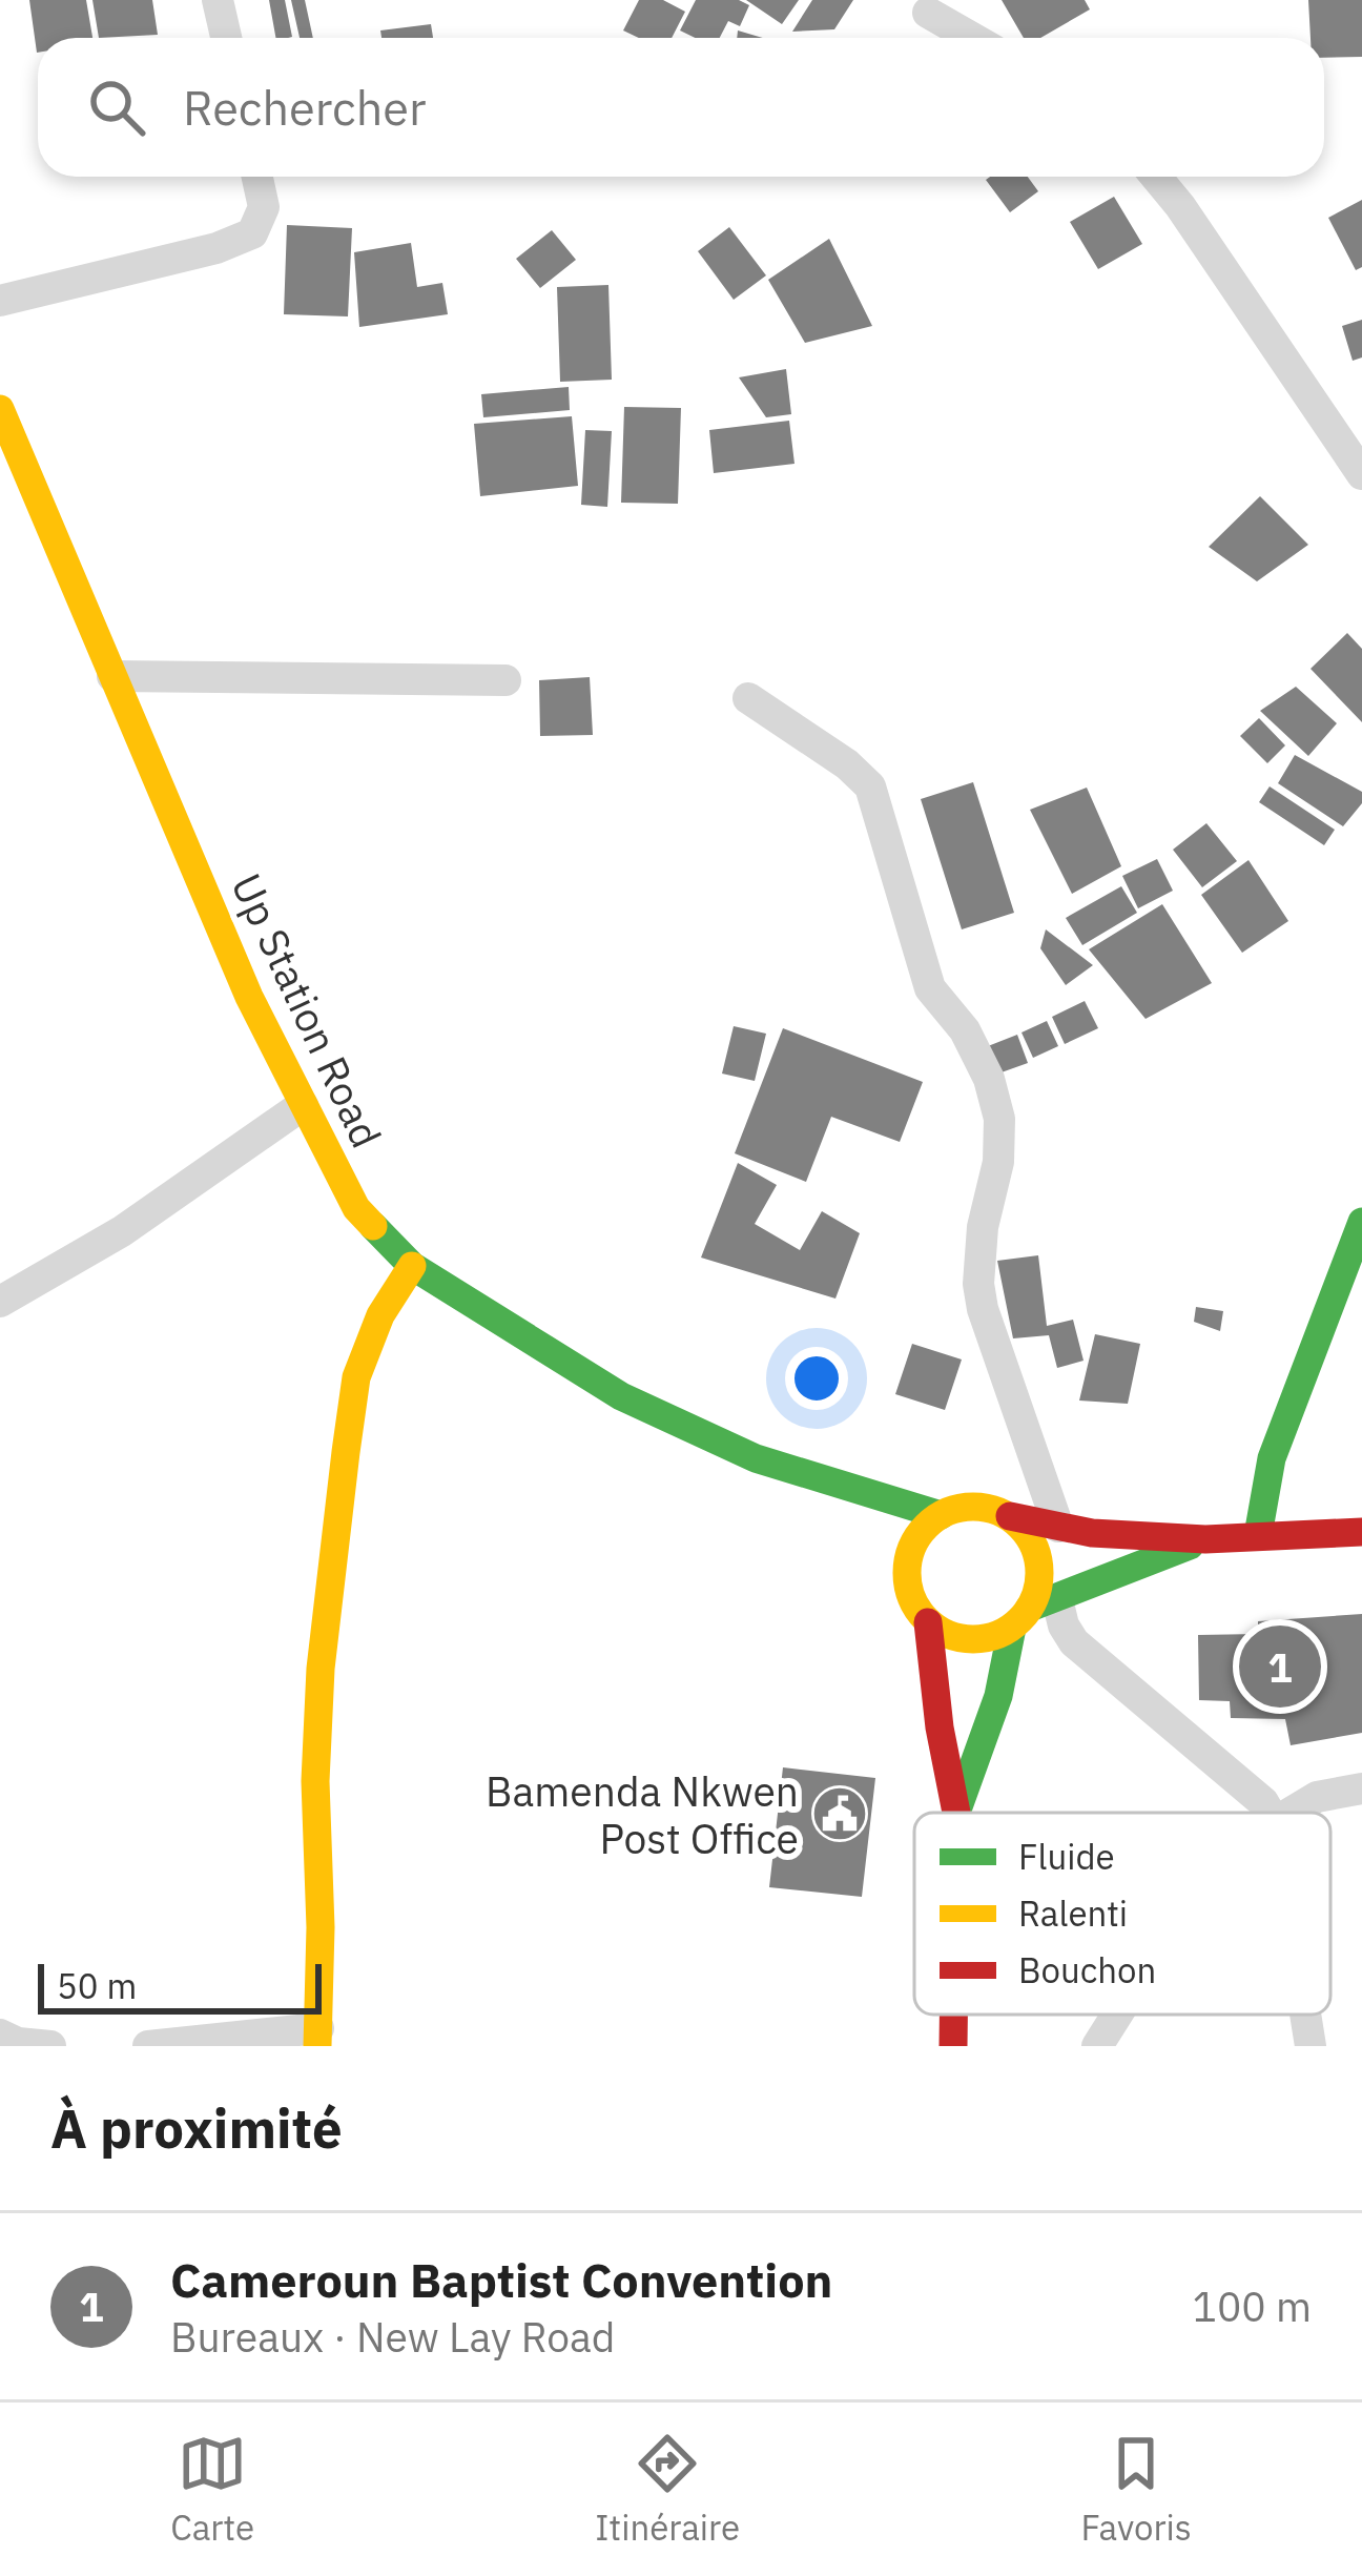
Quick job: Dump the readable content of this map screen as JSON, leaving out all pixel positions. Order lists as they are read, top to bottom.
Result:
{
  "streets": {
    "main road": ["Up Station Road"]
  },
  "places": {
    "public building": ["Bamenda Nkwen Post Office"]
  },
  "legend": ["Fluide", "Ralenti", "Bouchon"],
  "scale_bar": "50 m",
  "page": {
    "search": "Rechercher",
    "pins": "1",
    "scale": "50 m",
    "heading": "À proximité",
    "list": [
      {
        "mark": "1",
        "name": "Cameroun Baptist Convention",
        "note": "Bureaux · New Lay Road",
        "value": "100 m"
      }
    ],
    "nav": ["Carte", "Itinéraire", "Favoris"]
  }
}
